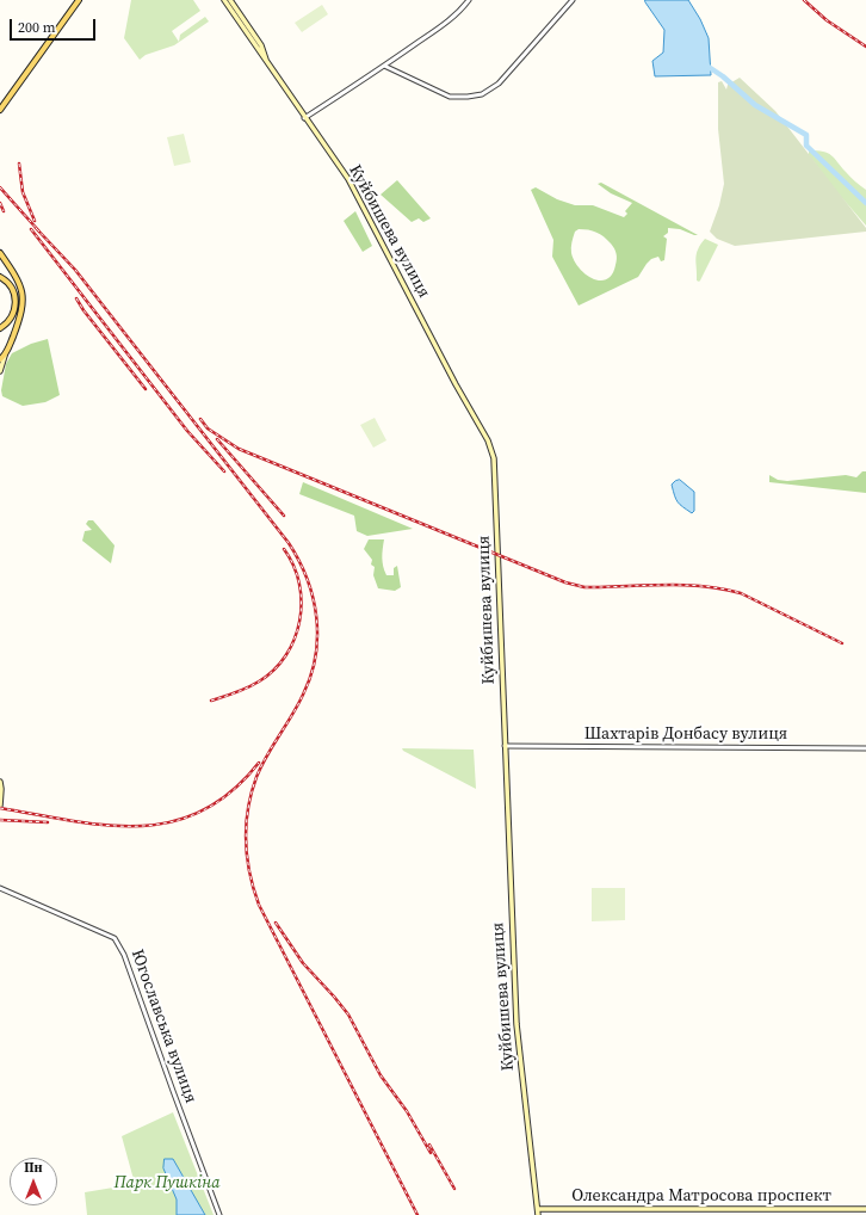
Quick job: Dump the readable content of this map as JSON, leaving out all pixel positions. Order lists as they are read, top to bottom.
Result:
{
  "streets": {
    "main road": ["Куйбишева вулиця", "Олександра Матросова проспект"],
    "street": ["Шахтарів Донбасу вулиця", "Югославська вулиця"]
  },
  "crossings": [
    ["Куйбишева вулиця", "Шахтарів Донбасу вулиця"],
    ["Куйбишева вулиця", "Олександра Матросова проспект"]
  ],
  "parks": ["Парк Пушкіна"],
  "scale_bar": "200 m",
  "north": "top"
}
